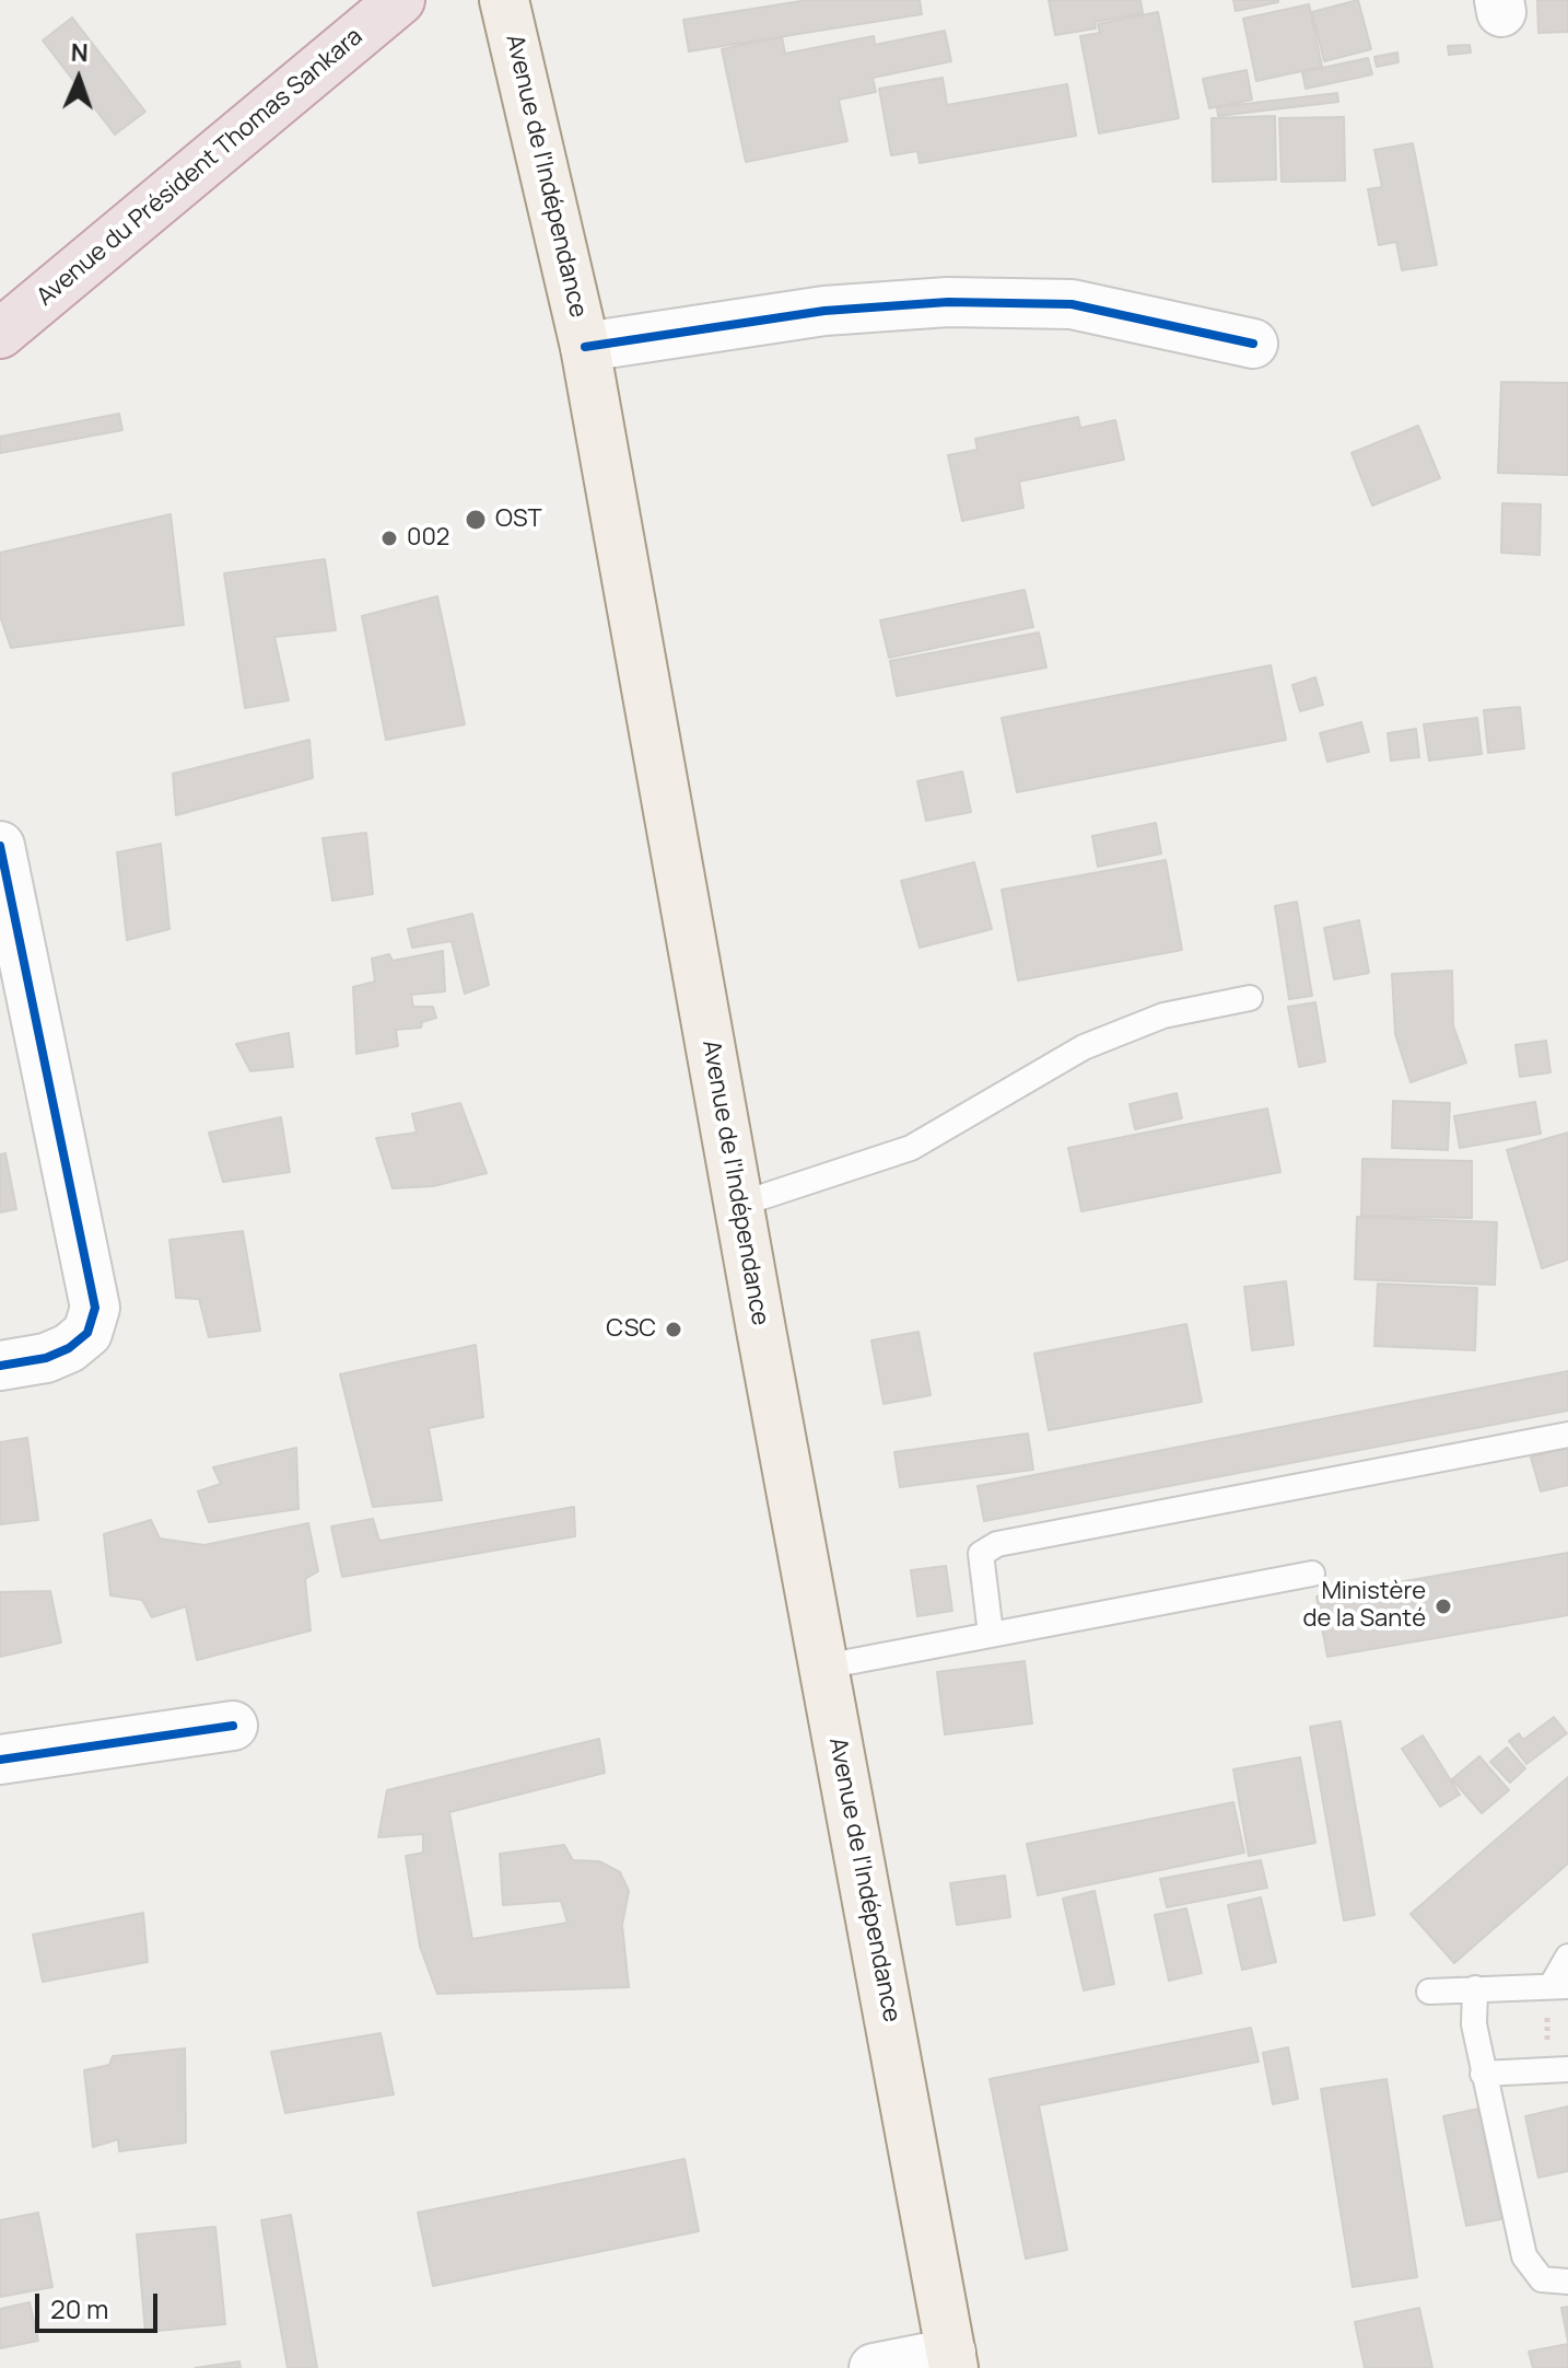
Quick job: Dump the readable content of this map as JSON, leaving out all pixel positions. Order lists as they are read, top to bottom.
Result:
{
  "streets": {
    "highway": ["Avenue du Président Thomas Sankara"],
    "main road": ["Avenue de l'Indépendance"]
  },
  "places": [
    "OST",
    "002",
    "CSC",
    "Ministère de la Santé"
  ],
  "scale_bar": "20 m",
  "north": "top"
}
